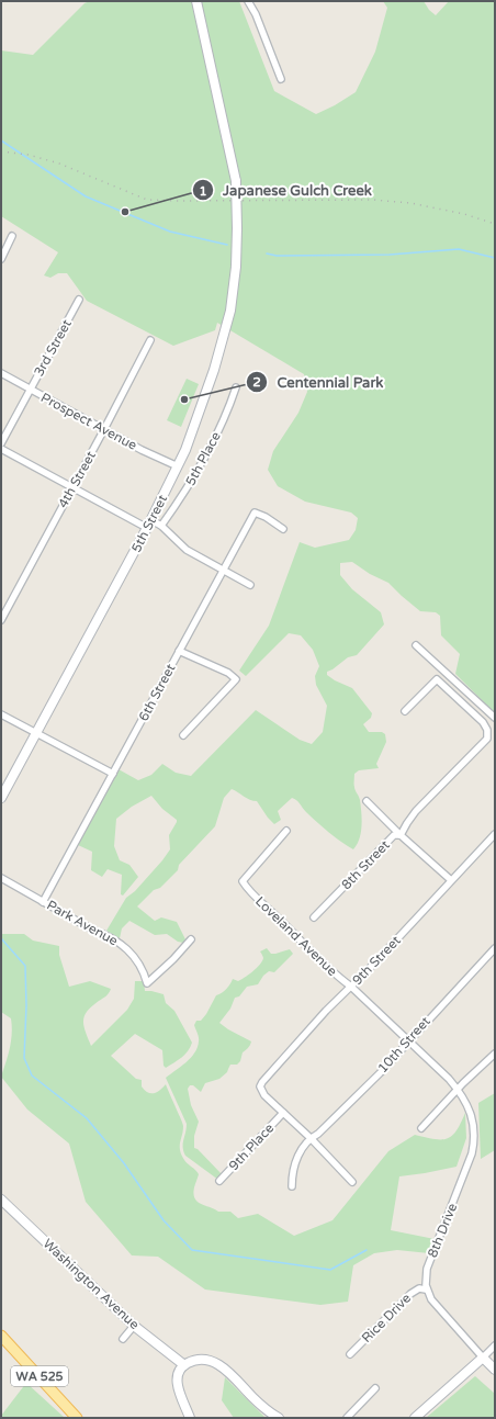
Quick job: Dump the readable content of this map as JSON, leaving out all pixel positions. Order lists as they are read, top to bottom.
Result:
{
  "streets": {
    "main road": ["5th Street", "Washington Avenue", "WA 525"],
    "street": [
      "3rd Street",
      "Prospect Avenue",
      "5th Place",
      "4th Street",
      "6th Street",
      "8th Street",
      "Park Avenue",
      "Loveland Avenue",
      "9th Street",
      "10th Street",
      "9th Place",
      "8th Drive",
      "Rice Drive"
    ]
  },
  "crossings": [
    ["3rd Street", "Prospect Avenue"],
    ["Prospect Avenue", "4th Street"],
    ["Prospect Avenue", "5th Street"],
    ["6th Street", "Park Avenue"],
    ["Loveland Avenue", "9th Street"],
    ["Loveland Avenue", "10th Street"],
    ["Loveland Avenue", "8th Drive"],
    ["9th Street", "9th Place"],
    ["8th Drive", "Rice Drive"]
  ],
  "places": ["Japanese Gulch Creek", "Centennial Park"]
}
